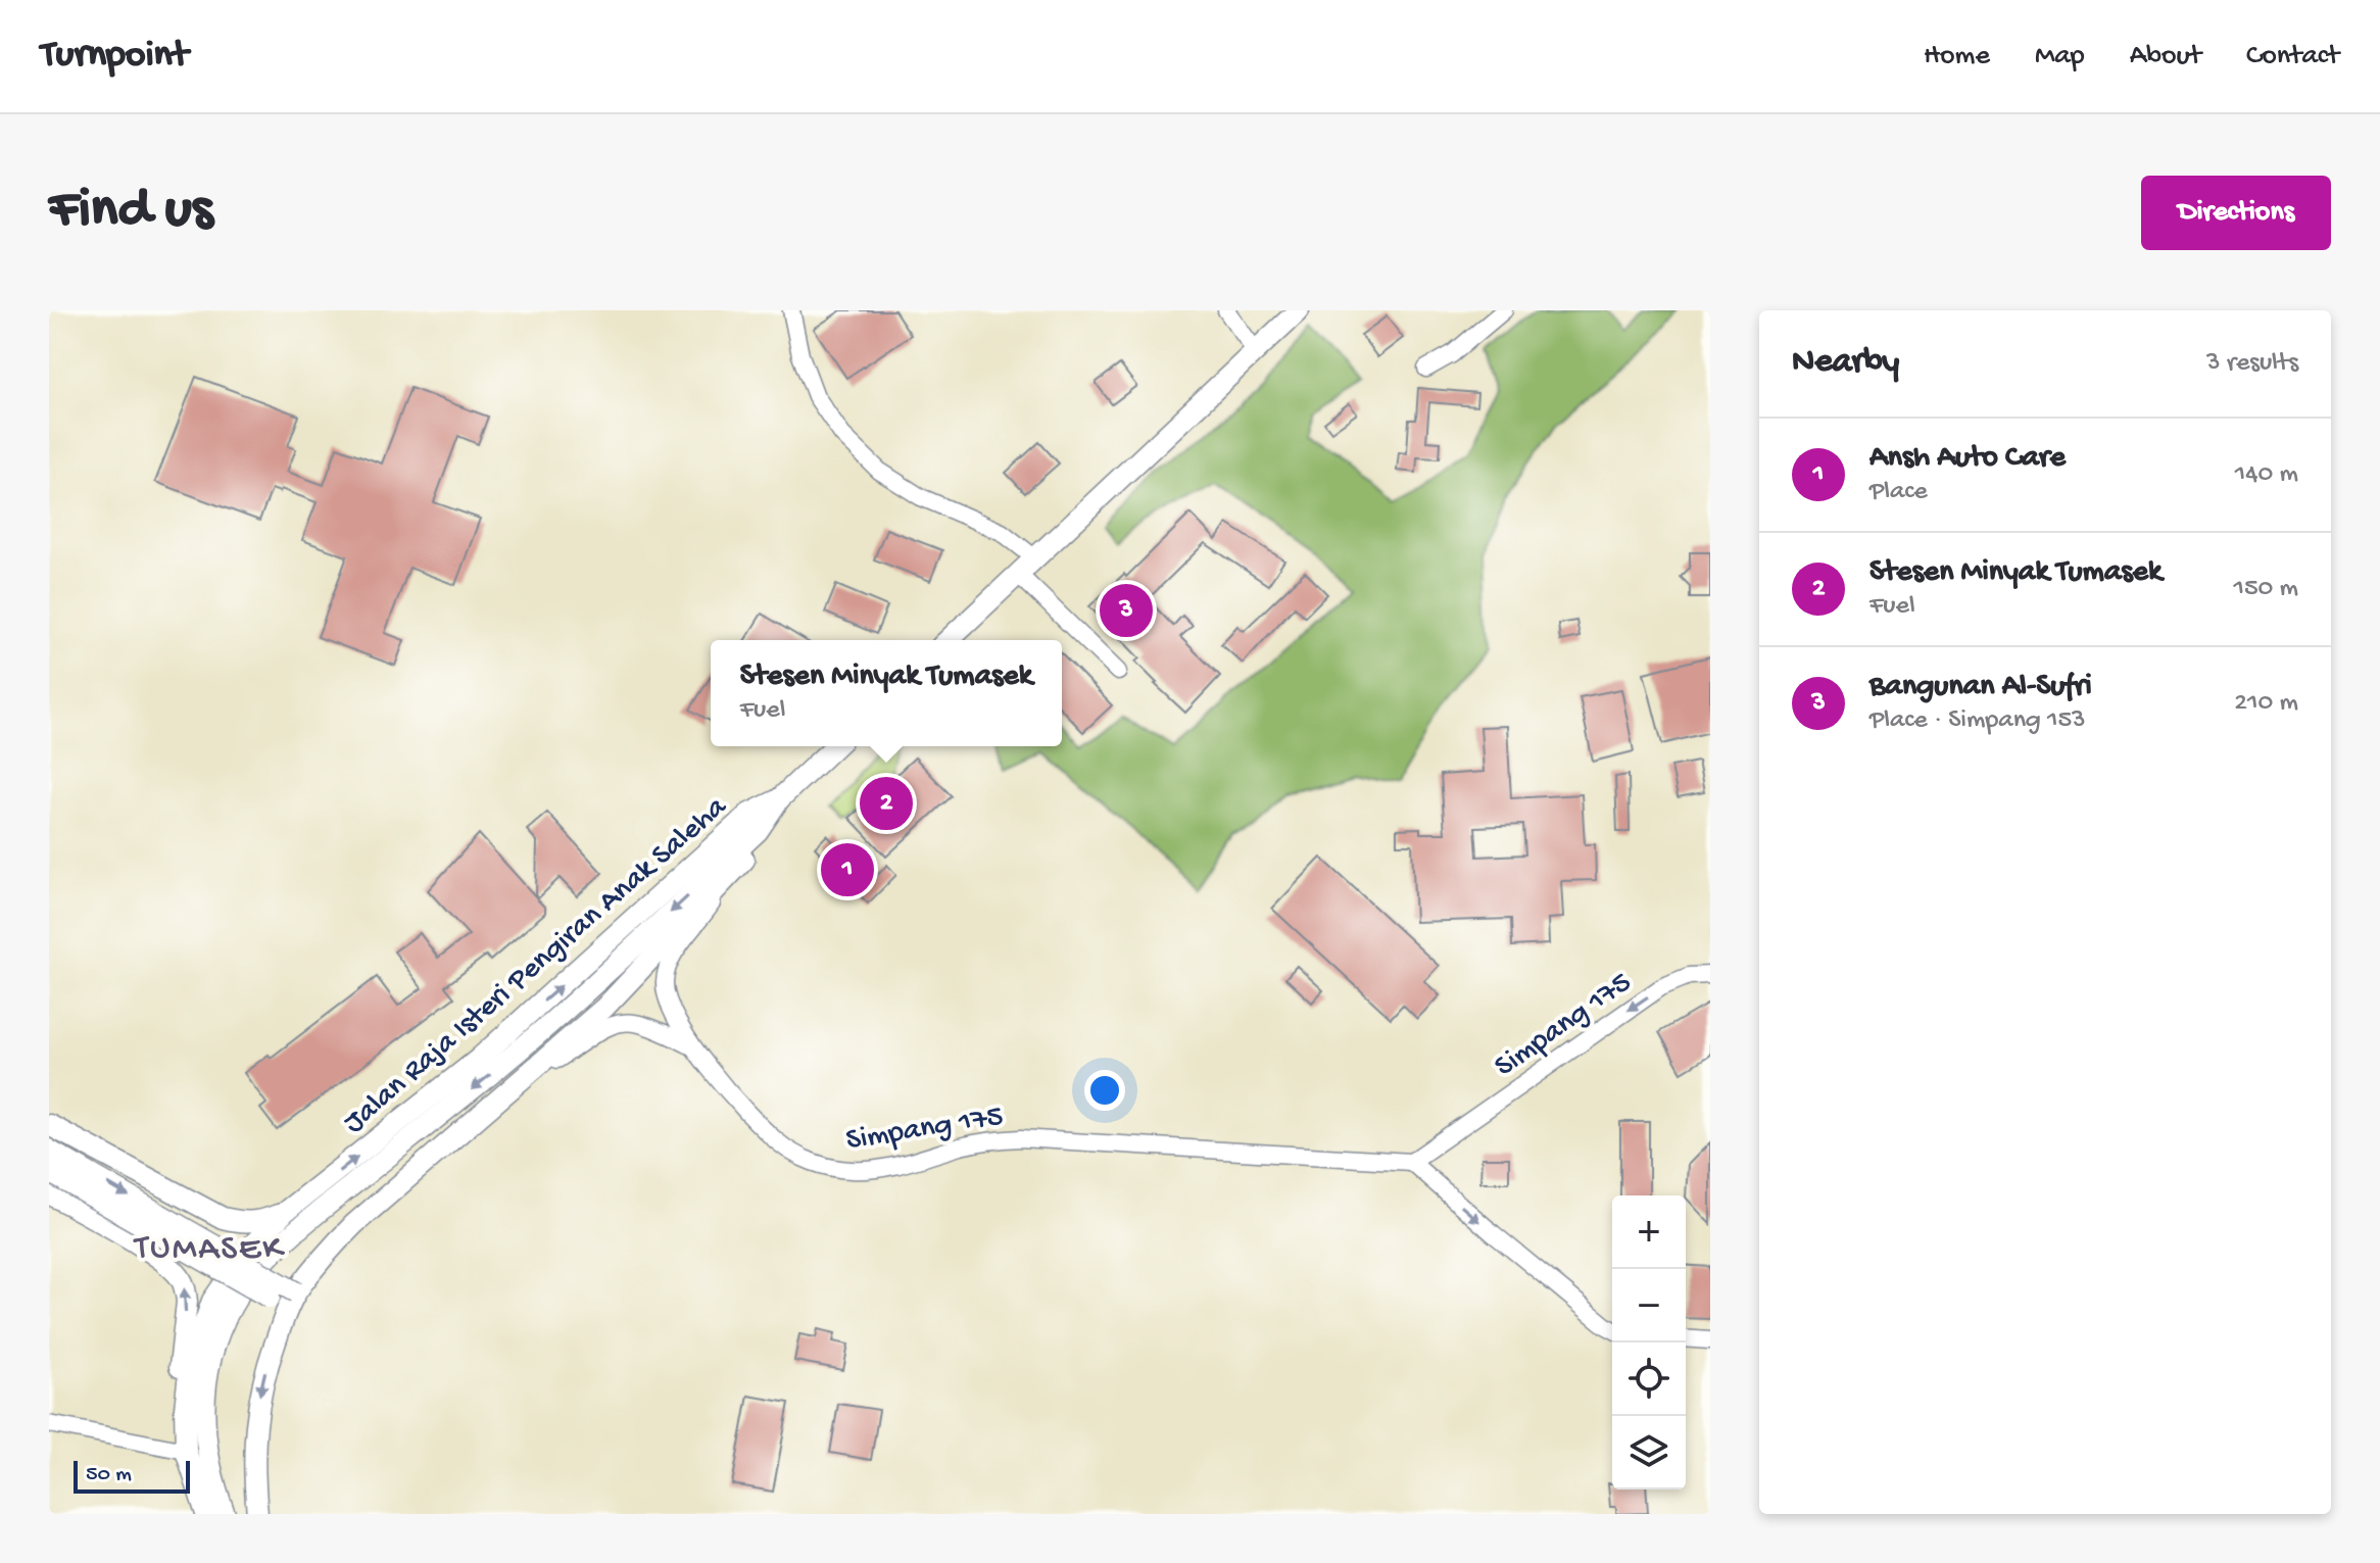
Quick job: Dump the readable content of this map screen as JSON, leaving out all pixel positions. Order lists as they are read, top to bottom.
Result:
{
  "streets": {
    "main road": ["Jalan Raja Isteri Pengiran Anak Saleha"],
    "street": ["Simpang 175"]
  },
  "districts": ["TUMASEK"],
  "scale_bar": "50 m",
  "page": {
    "header": "Turnpoint",
    "nav": [
      "Home",
      "Map",
      "About",
      "Contact"
    ],
    "buttons": "Directions",
    "title": "Find us",
    "heading": ["Nearby", "3 results"],
    "list": [
      {
        "mark": "1",
        "name": "Ansh Auto Care",
        "note": "Place",
        "value": "140 m"
      },
      {
        "mark": "2",
        "name": "Stesen Minyak Tumasek",
        "note": "Fuel",
        "value": "150 m"
      },
      {
        "mark": "3",
        "name": "Bangunan Al-Sufri",
        "note": "Place · Simpang 153",
        "value": "210 m"
      }
    ],
    "pins": ["3", "2", "1"],
    "popup": ["Stesen Minyak Tumasek", "Fuel"],
    "map_buttons": ["+", "−"],
    "scale": "50 m"
  }
}
